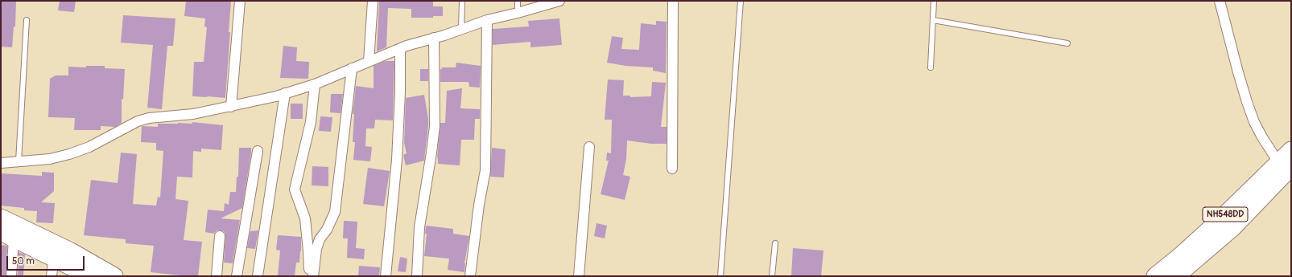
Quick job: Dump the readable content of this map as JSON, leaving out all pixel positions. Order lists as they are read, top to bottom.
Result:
{
  "streets": {
    "highway": ["NH548DD"]
  },
  "scale_bar": "50 m"
}
